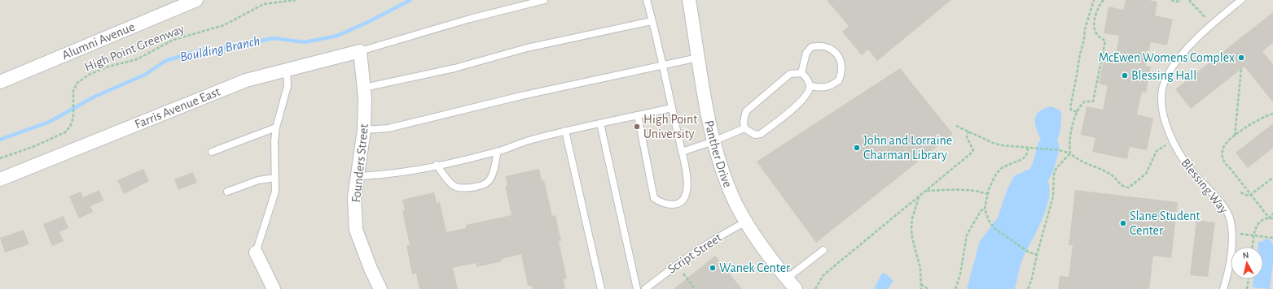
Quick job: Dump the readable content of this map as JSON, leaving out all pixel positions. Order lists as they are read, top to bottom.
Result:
{
  "streets": {
    "street": [
      "Alumni Avenue",
      "Farris Avenue East",
      "Panther Drive",
      "Founders Street"
    ],
    "lane": ["Blessing Way", "Script Street"],
    "path": ["High Point Greenway"]
  },
  "crossings": [
    ["Farris Avenue East", "Founders Street"],
    ["Panther Drive", "Script Street"]
  ],
  "water": ["Boulding Branch"],
  "places": [
    "McEwen Womens Complex",
    "Blessing Hall",
    "High Point University",
    "John and Lorraine Charman Library",
    "Slane Student Center",
    "Wanek Center"
  ],
  "north": "top"
}
